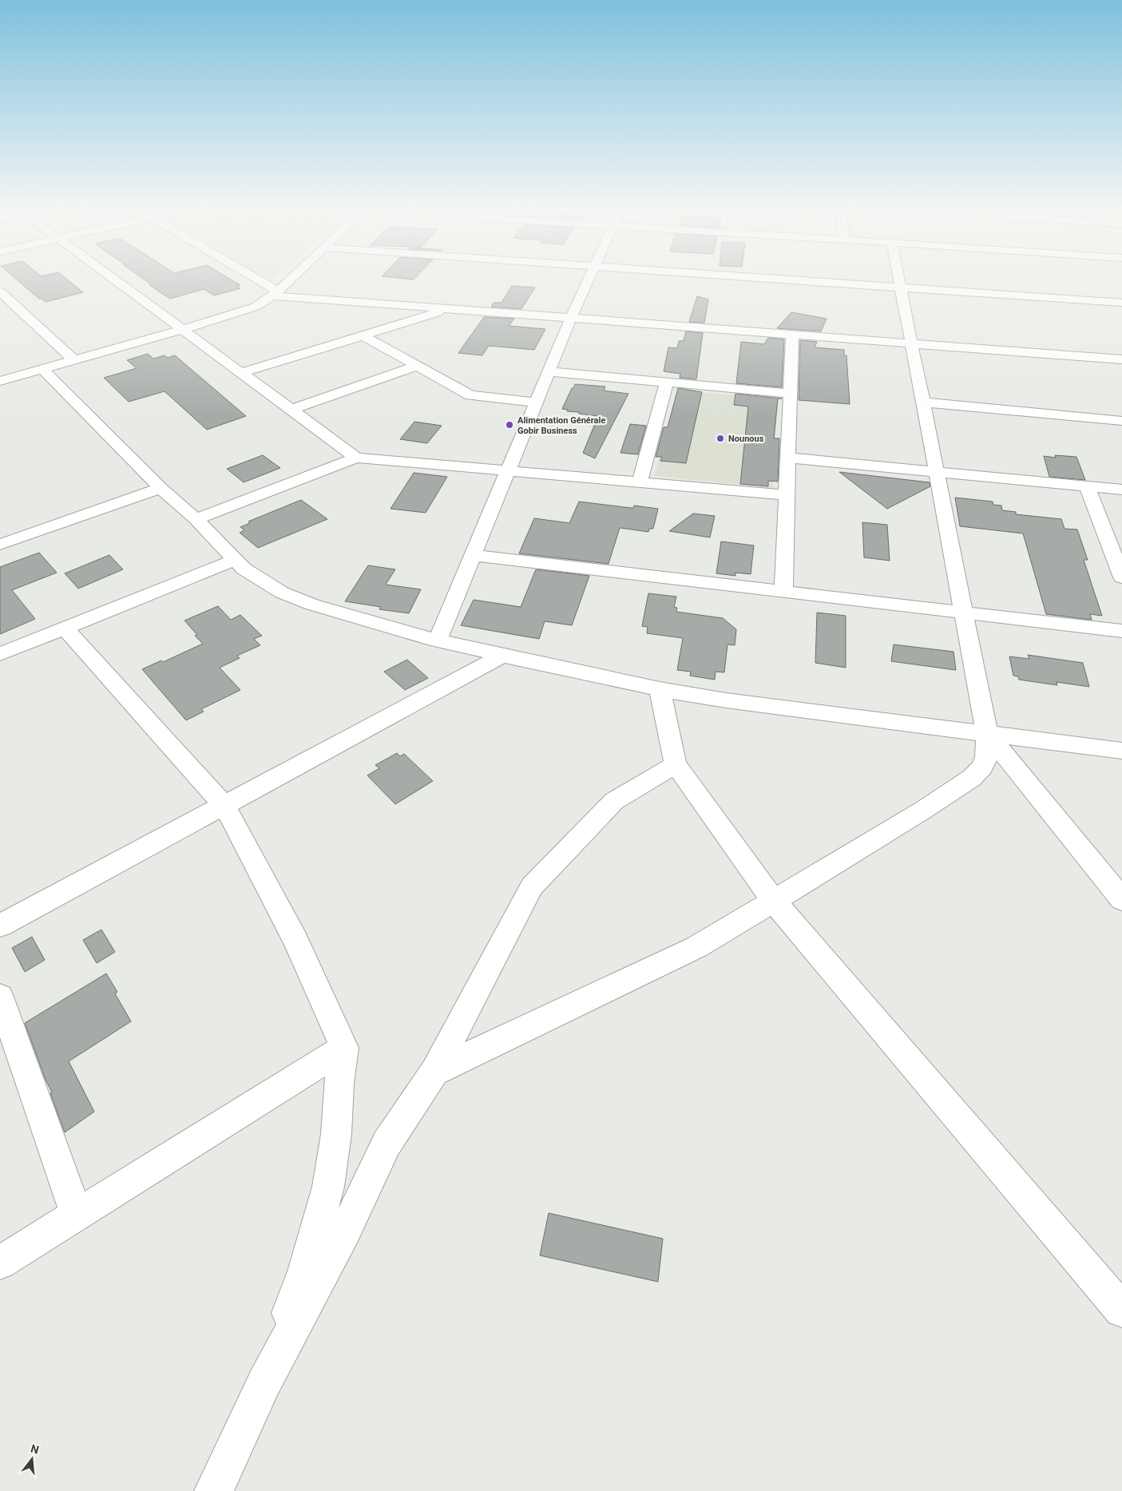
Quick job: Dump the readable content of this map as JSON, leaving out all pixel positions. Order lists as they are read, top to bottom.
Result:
{
  "places": ["Alimentation Générale Gobir Business", "Nounous"],
  "north": "top"
}
